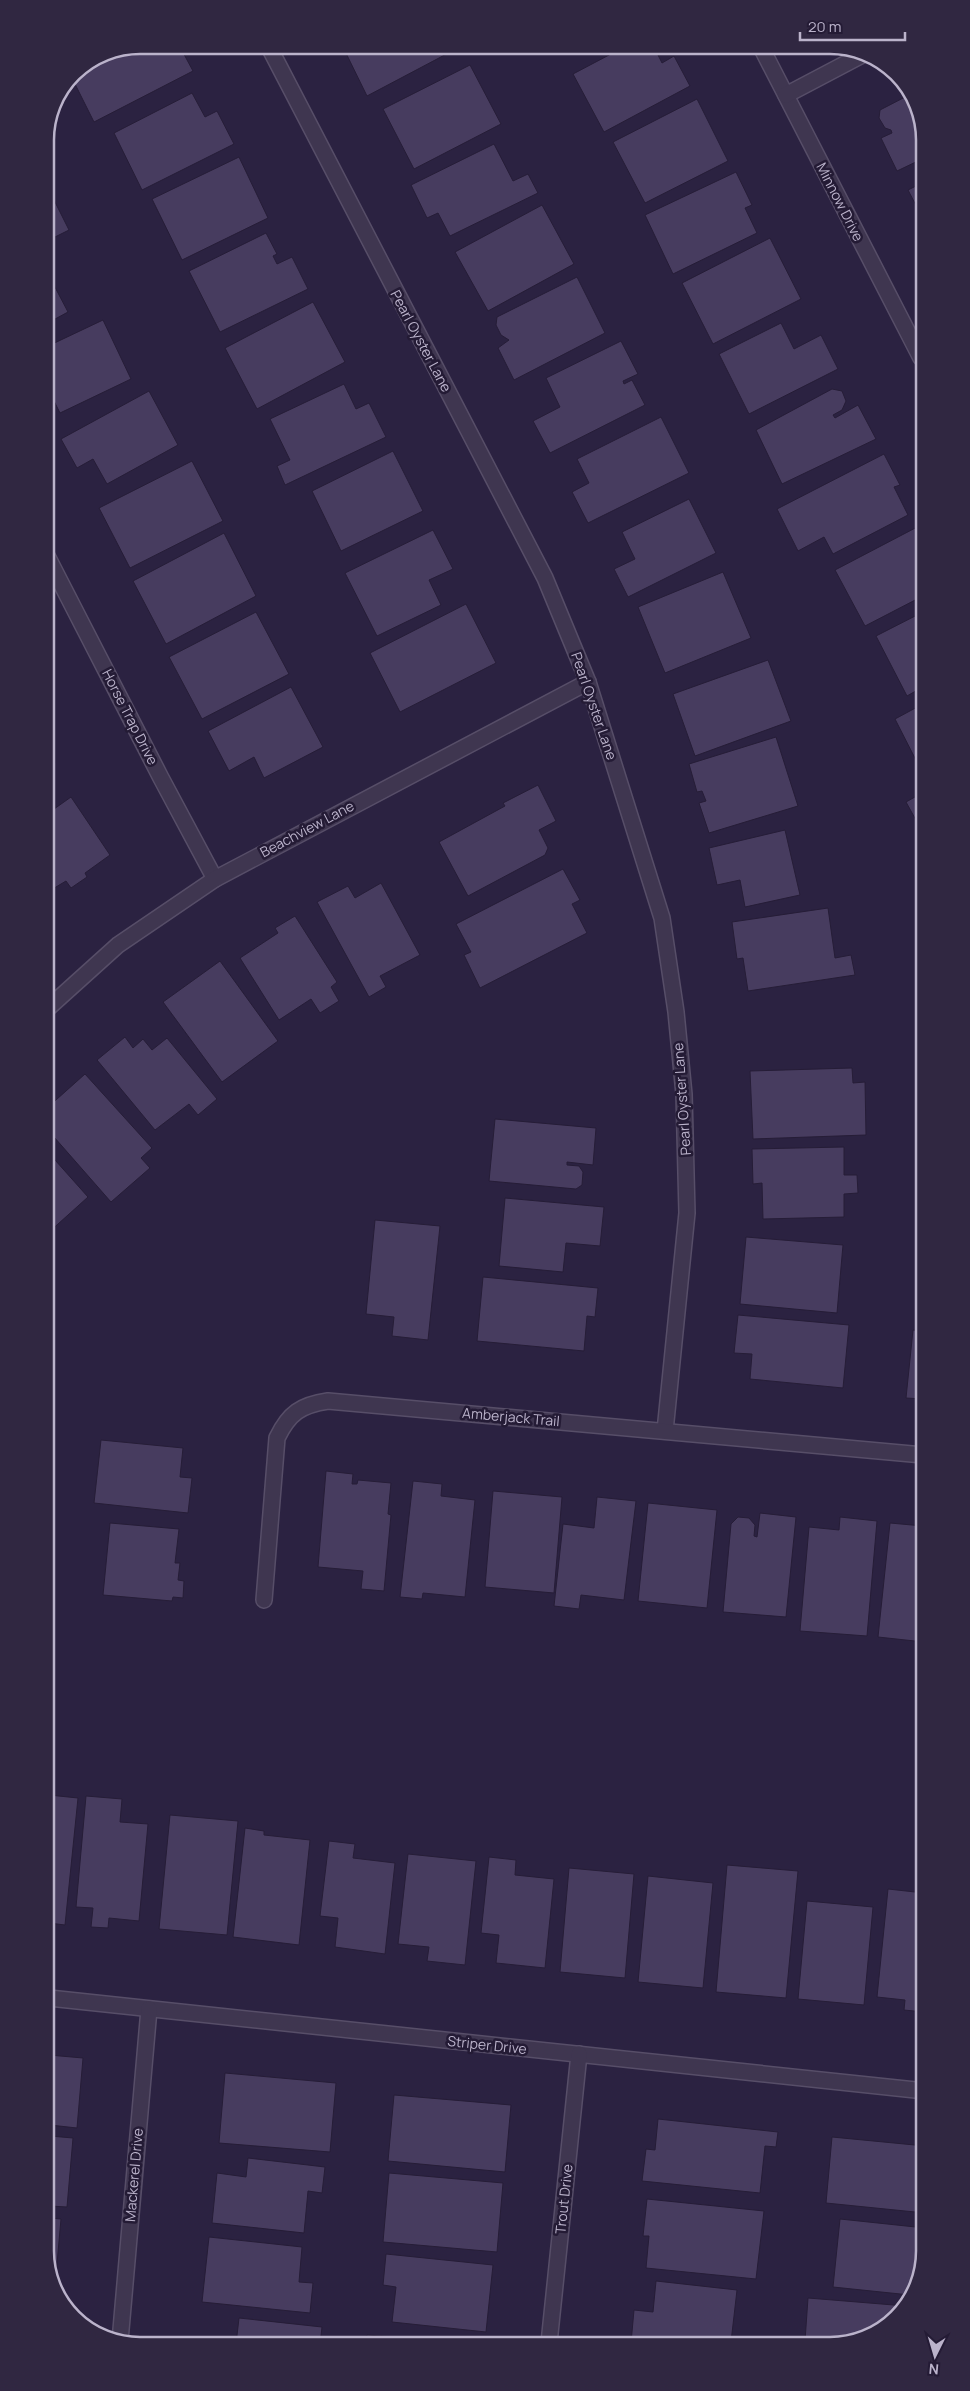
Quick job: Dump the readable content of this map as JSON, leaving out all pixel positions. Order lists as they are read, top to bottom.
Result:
{
  "streets": {
    "street": [
      "Minnow Drive",
      "Pearl Oyster Lane",
      "Horse Trap Drive",
      "Beachview Lane",
      "Amberjack Trail",
      "Striper Drive",
      "Mackerel Drive",
      "Trout Drive"
    ]
  },
  "crossings": [
    ["Pearl Oyster Lane", "Beachview Lane"],
    ["Pearl Oyster Lane", "Amberjack Trail"],
    ["Horse Trap Drive", "Beachview Lane"],
    ["Striper Drive", "Mackerel Drive"],
    ["Striper Drive", "Trout Drive"]
  ],
  "scale_bar": "20 m",
  "north": "bottom"
}
